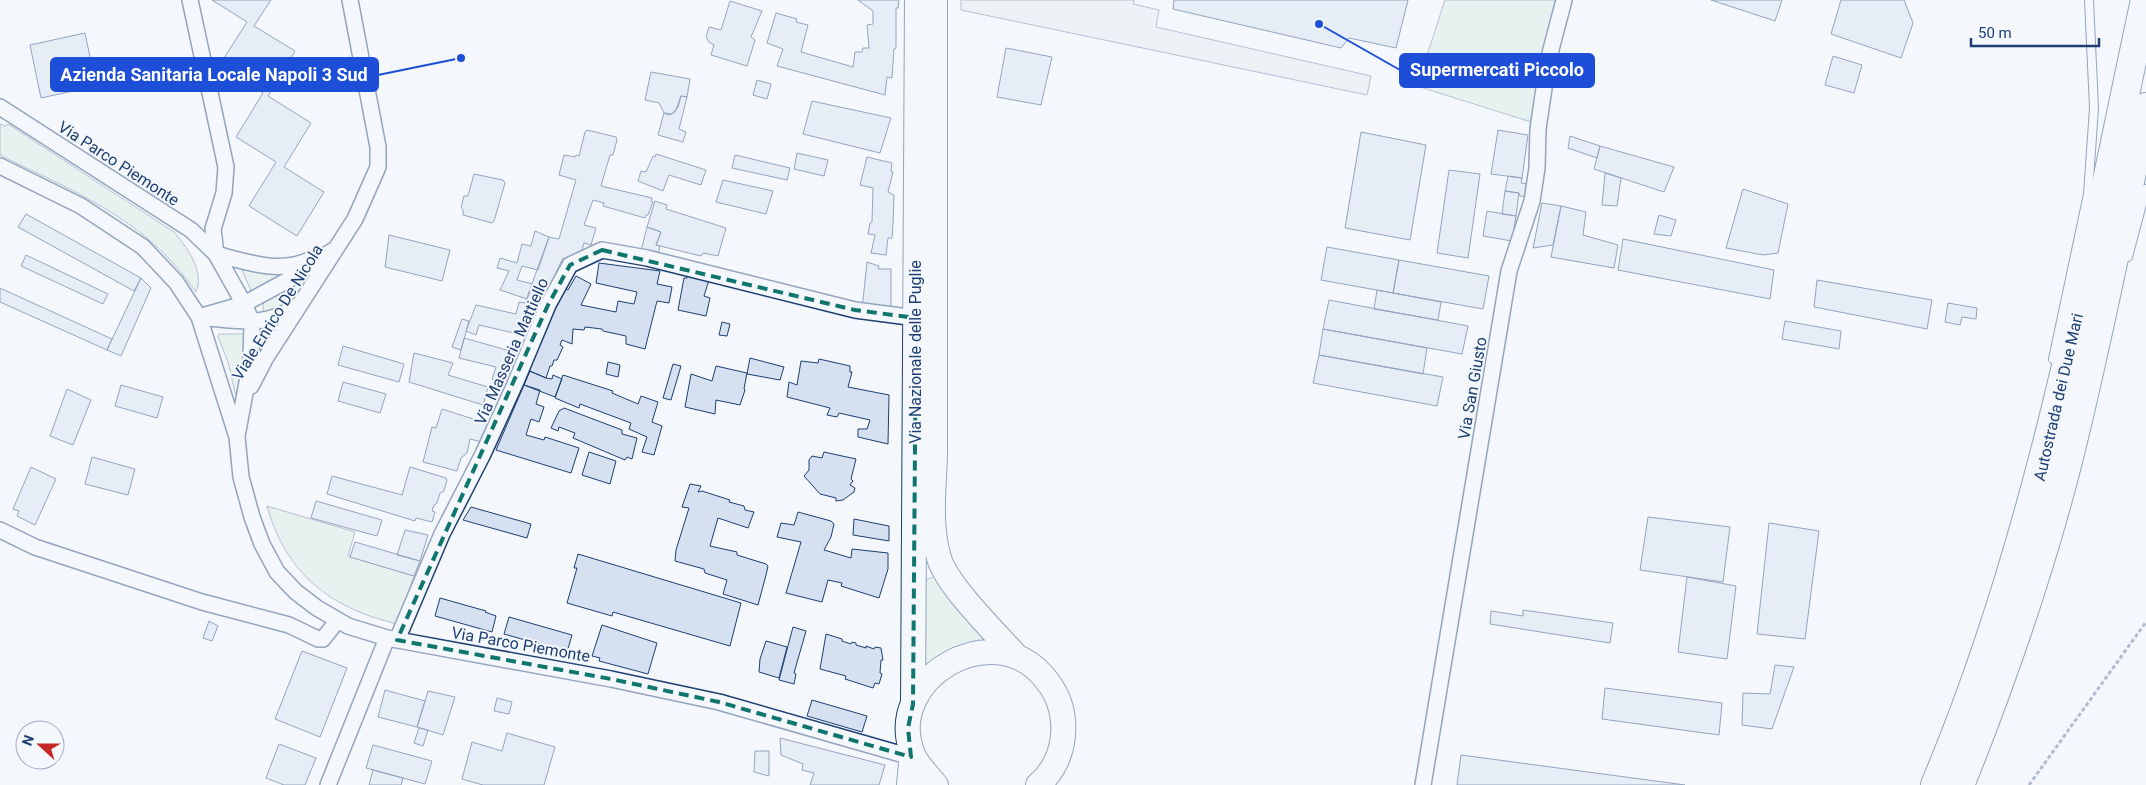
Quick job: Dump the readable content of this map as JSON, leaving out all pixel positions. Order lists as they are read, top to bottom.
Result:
{
  "streets": {
    "highway": ["Autostrada dei Due Mari"],
    "main road": ["Via Nazionale delle Puglie"],
    "street": [
      "Via Parco Piemonte",
      "Viale Enrico De Nicola",
      "Via Masseria Mattiello",
      "Via San Giusto"
    ]
  },
  "crossings": [
    ["Via Parco Piemonte", "Viale Enrico De Nicola"],
    ["Via Parco Piemonte", "Via Masseria Mattiello"],
    ["Via Parco Piemonte", "Via Nazionale delle Puglie"],
    ["Via Masseria Mattiello", "Via Nazionale delle Puglie"]
  ],
  "places": ["Supermercati Piccolo", "Azienda Sanitaria Locale Napoli 3 Sud"],
  "scale_bar": "50 m",
  "north": "left"
}
